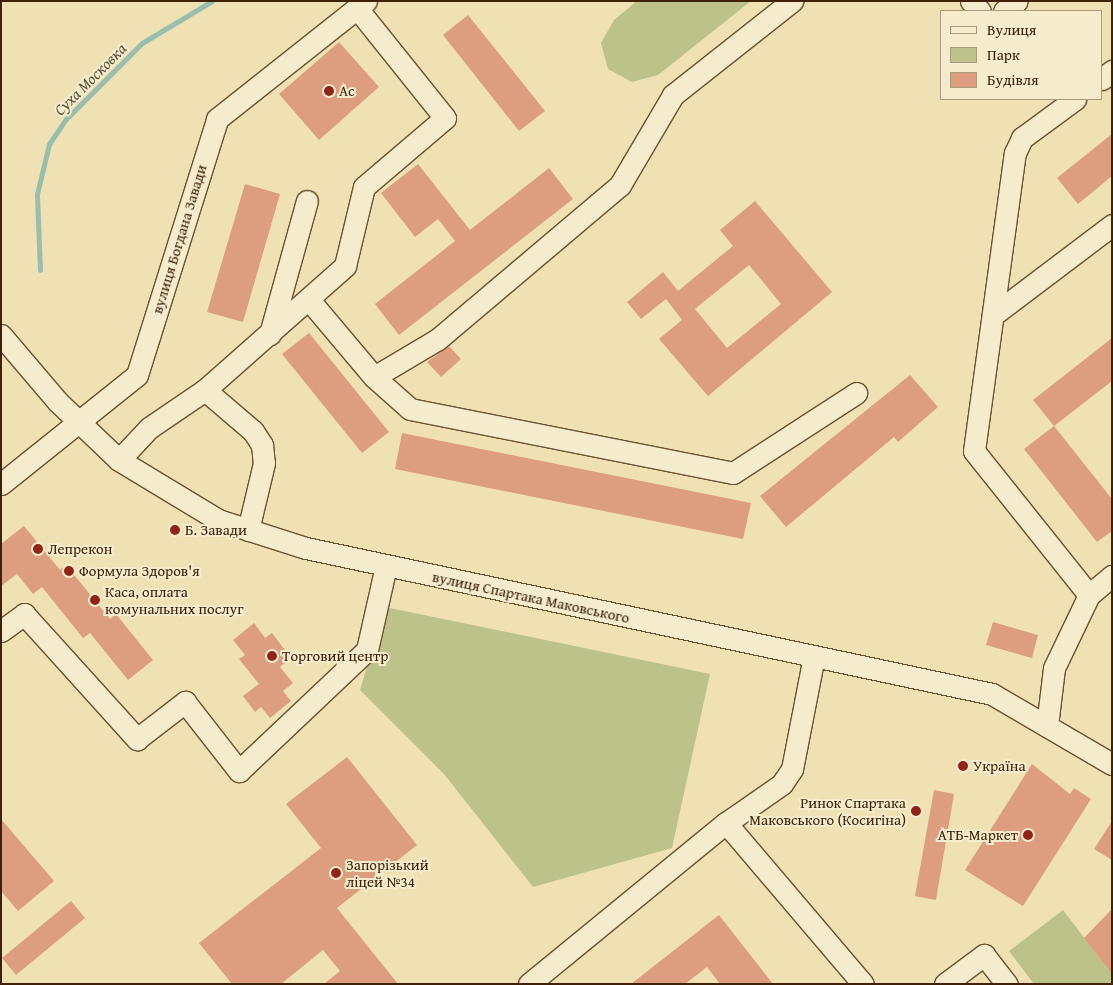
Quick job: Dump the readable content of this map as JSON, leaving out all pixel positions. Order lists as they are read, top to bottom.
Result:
{
  "streets": {
    "street": ["вулиця Богдана Завади", "вулиця Спартака Маковського"]
  },
  "crossings": [
    ["вулиця Богдана Завади", "вулиця Спартака Маковського"]
  ],
  "water": ["Суха Московка"],
  "places": [
    "Ас",
    "Б. Завади",
    "Лепрекон",
    "Формула Здоров'я",
    "Каса, оплата комунальних послуг",
    "Торговий центр",
    "Україна",
    "Ринок Спартака Маковського (Косигіна)",
    "АТБ-Маркет",
    "Запорізький ліцей №34"
  ],
  "legend": ["Вулиця", "Парк", "Будівля"]
}
